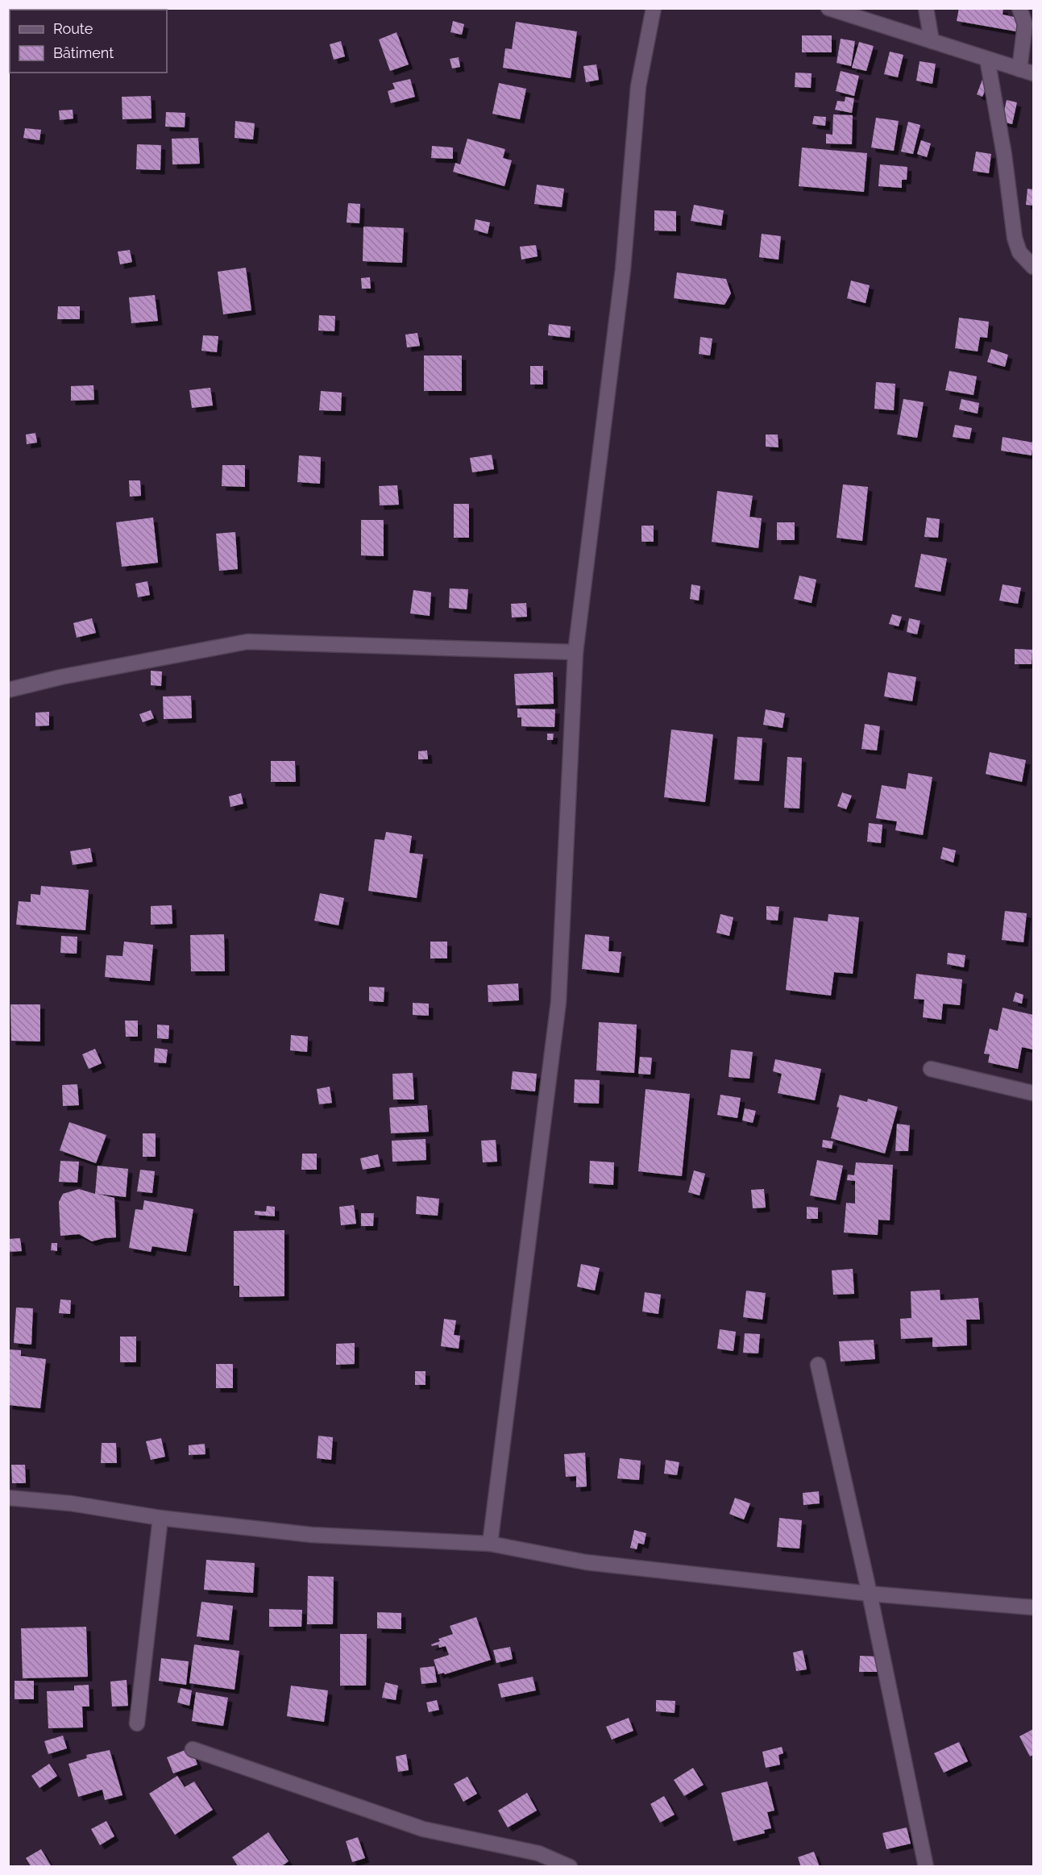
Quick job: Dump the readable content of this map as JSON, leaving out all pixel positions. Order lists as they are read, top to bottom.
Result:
{
  "legend": ["Route", "Bâtiment"]
}
